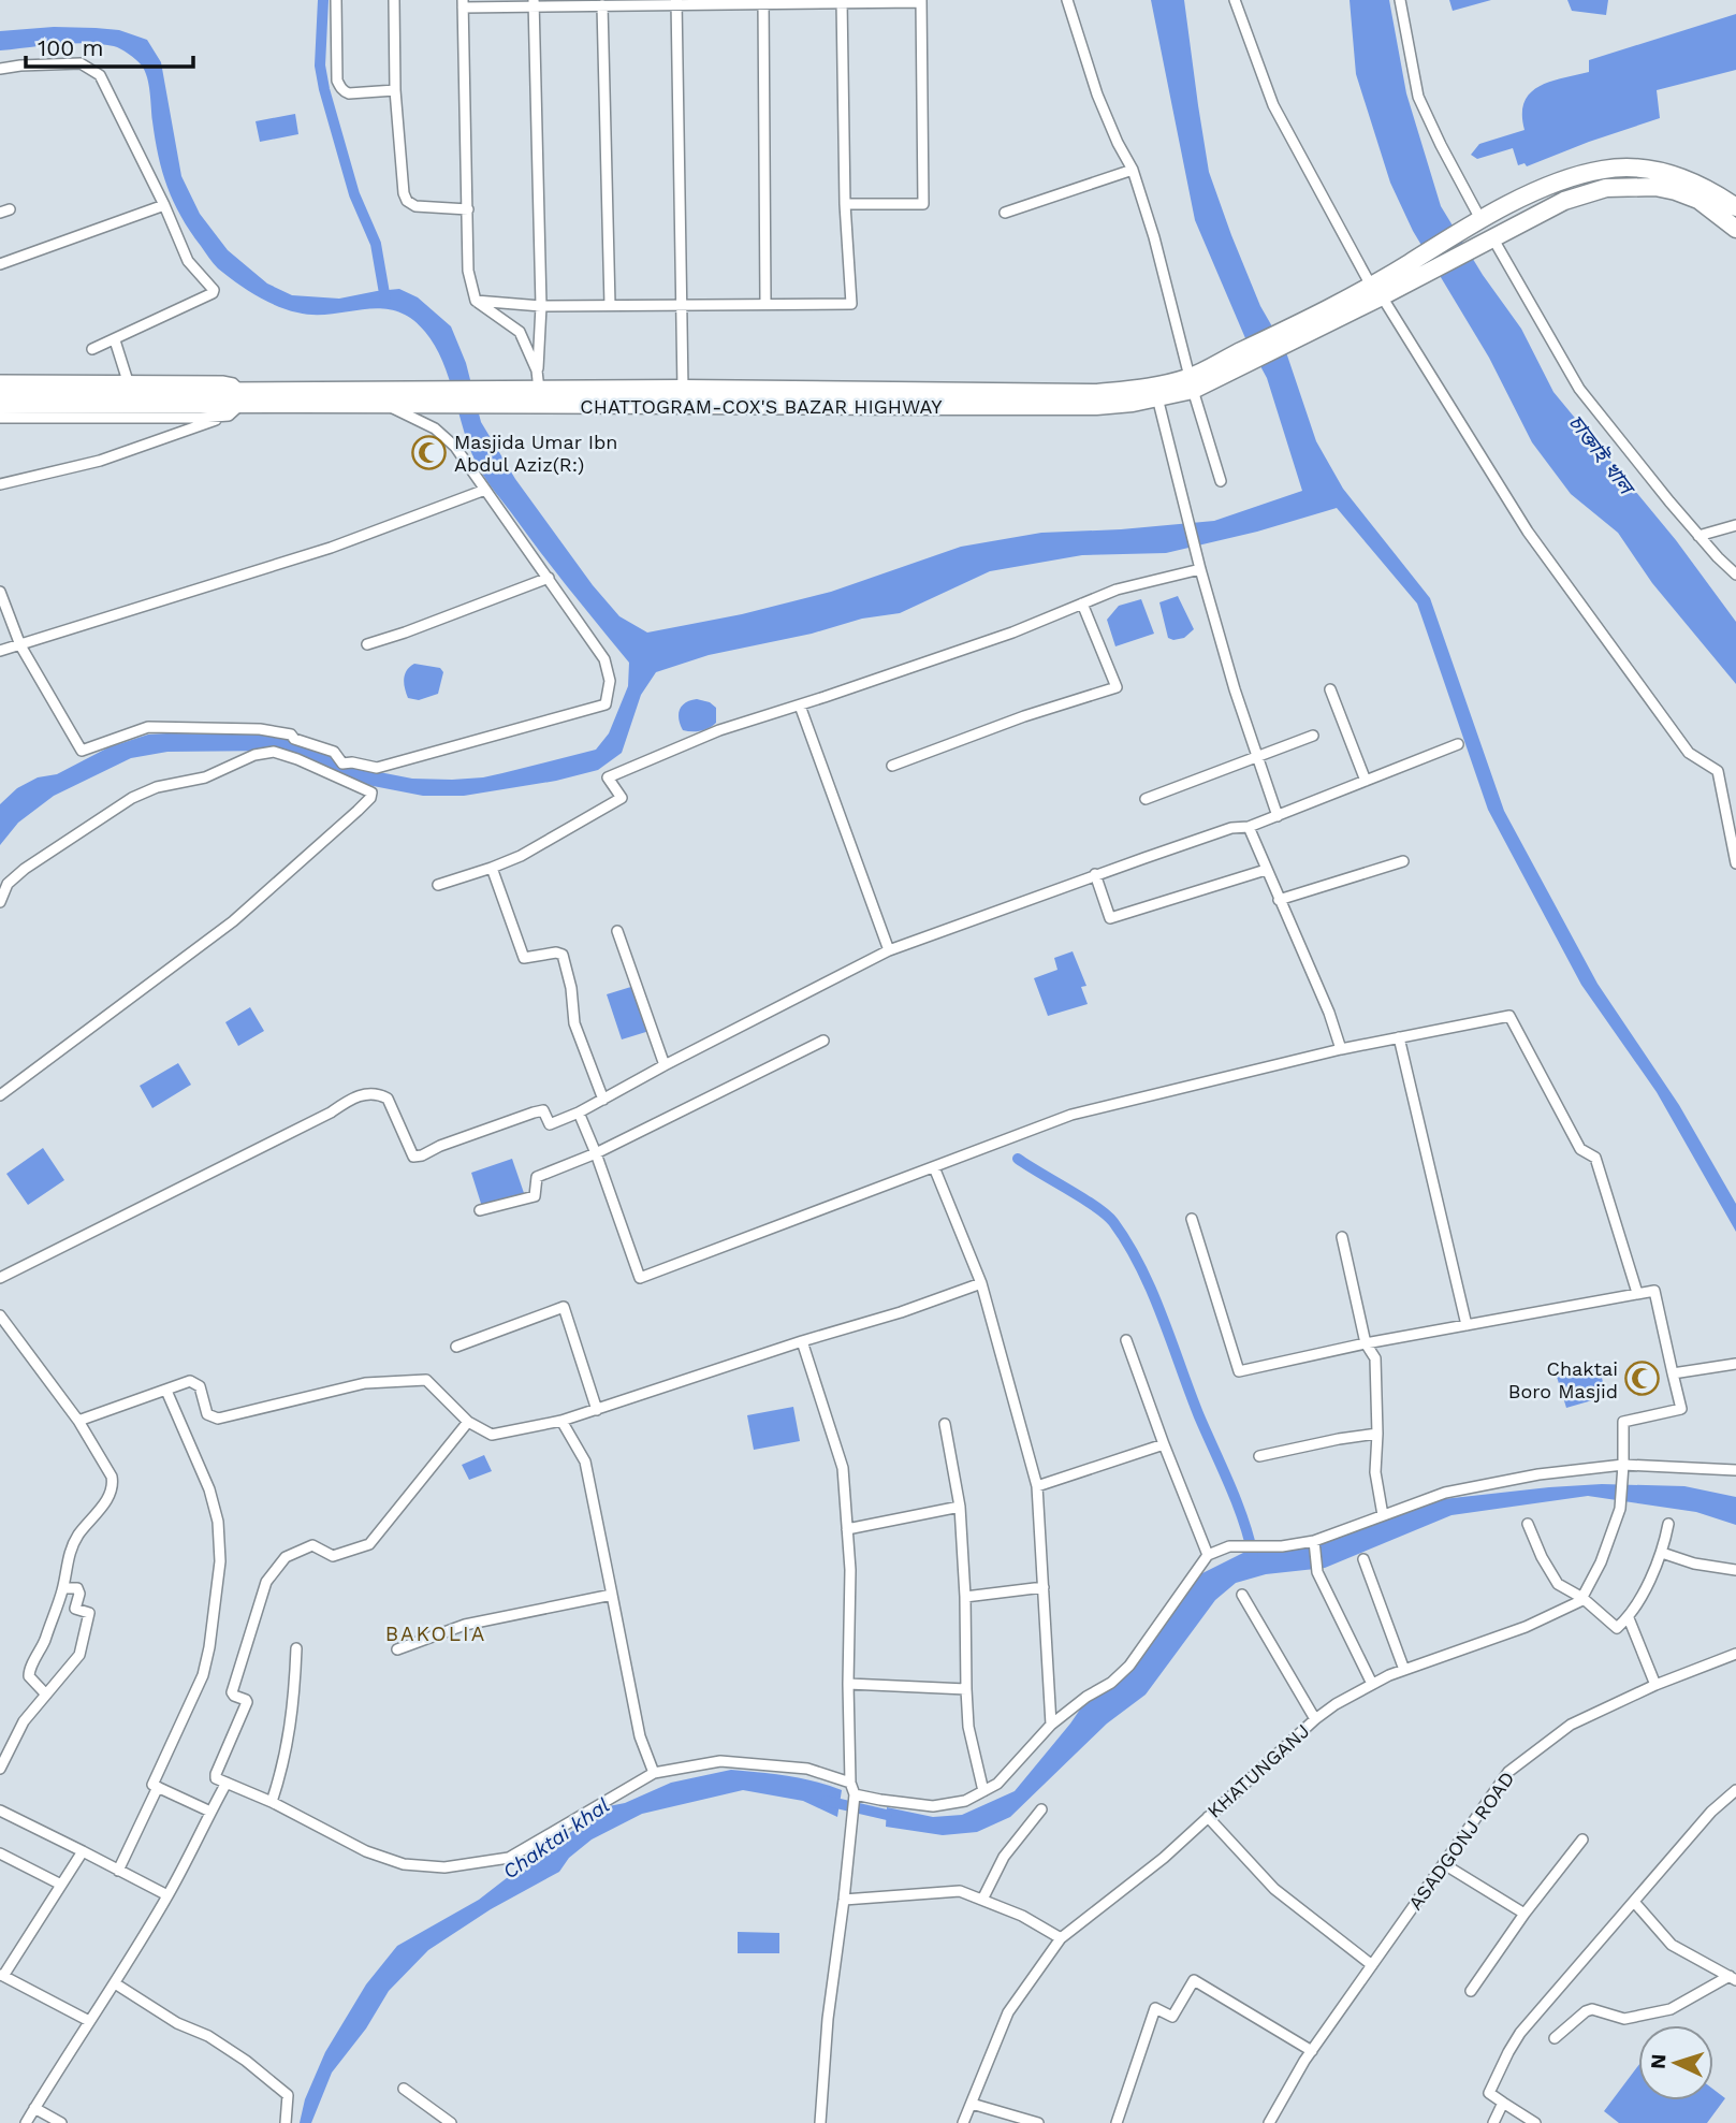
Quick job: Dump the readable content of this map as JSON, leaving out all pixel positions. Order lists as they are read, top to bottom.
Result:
{
  "streets": {
    "highway": ["CHATTOGRAM-COX'S BAZAR HIGHWAY"],
    "street": ["KHATUNGANJ", "ASADGONJ ROAD"]
  },
  "districts": ["BAKOLIA"],
  "water": ["চাক্তাই খাল", "Chaktai khal"],
  "places": {
    "mosque": ["Masjida Umar Ibn Abdul Aziz(R:)", "Chaktai Boro Masjid"]
  },
  "scale_bar": "100 m",
  "north": "left"
}
